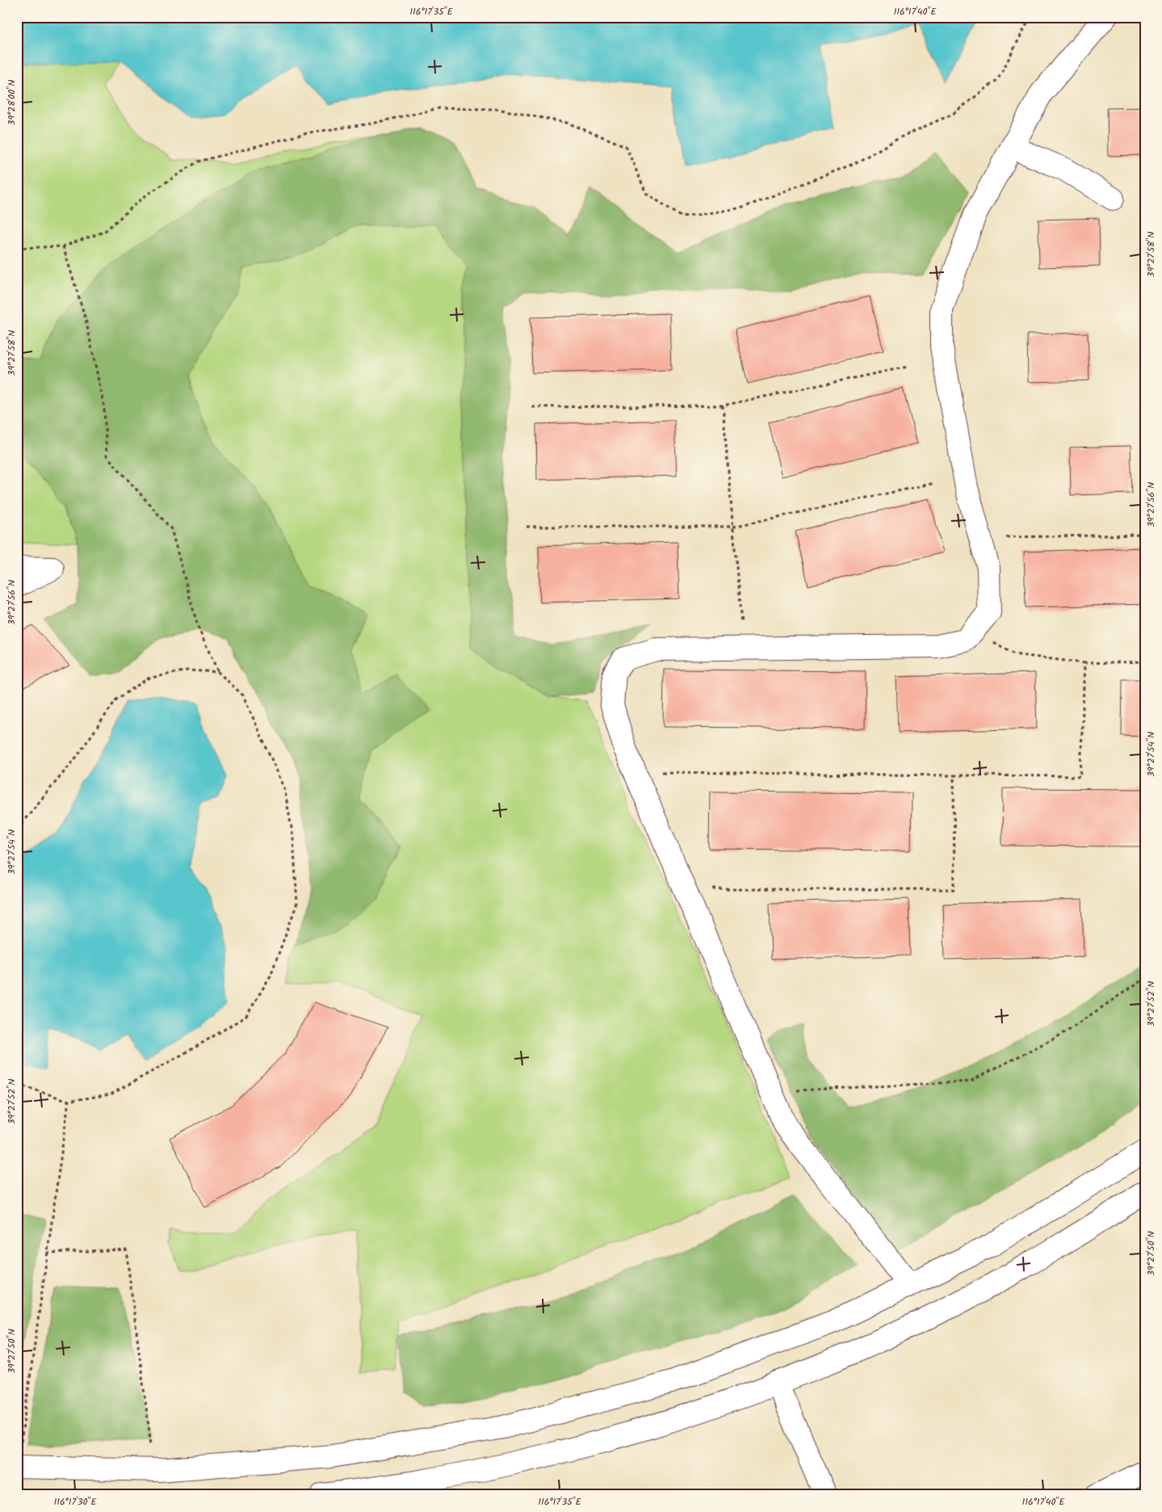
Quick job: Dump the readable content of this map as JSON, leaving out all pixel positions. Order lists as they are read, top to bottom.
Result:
{
  "coordinates": [
    "116°17'35\"E",
    "116°17'40\"E",
    "39°28'00\"N",
    "39°27'58\"N",
    "39°27'56\"N",
    "39°27'54\"N",
    "39°27'52\"N",
    "39°27'50\"N",
    "116°17'30\"E"
  ]
}
